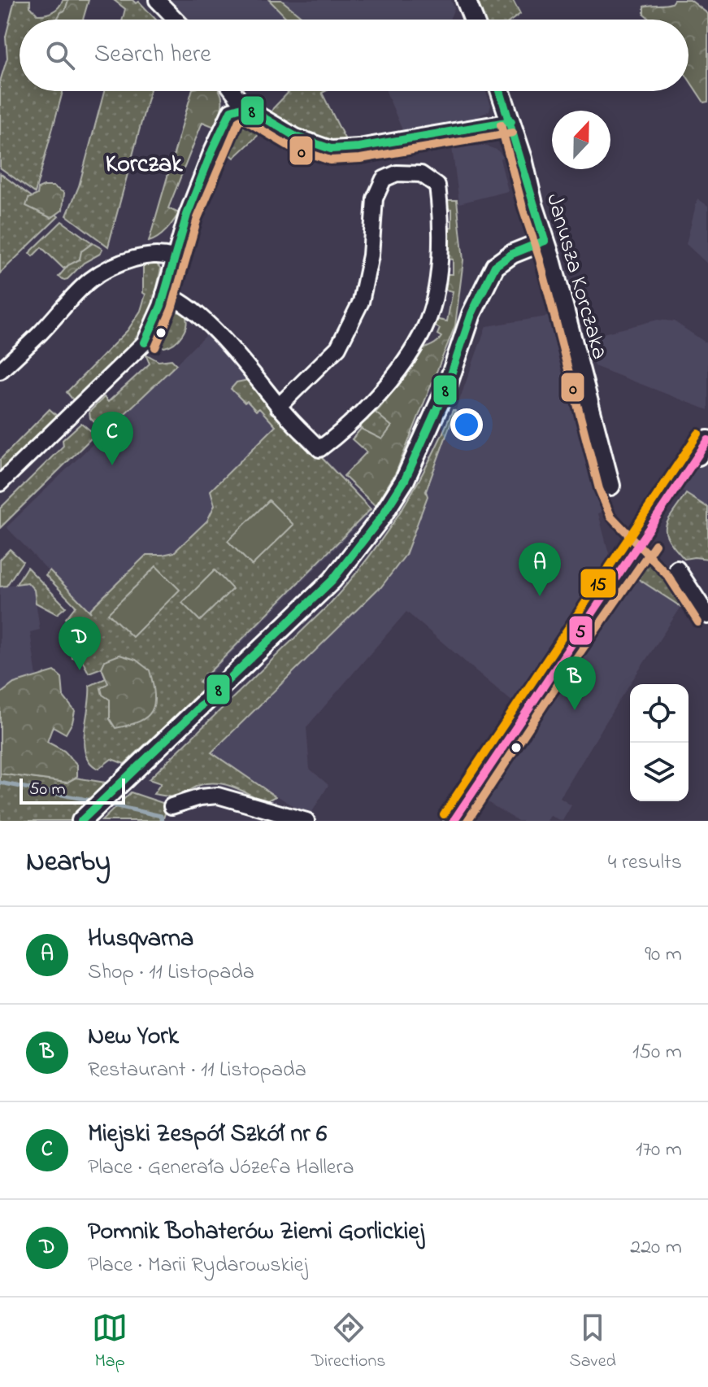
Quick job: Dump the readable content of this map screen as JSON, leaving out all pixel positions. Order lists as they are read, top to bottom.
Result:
{
  "streets": {
    "street": ["Janusza Korczaka"]
  },
  "districts": ["Korczak"],
  "lines": [
    "transit line 8",
    "transit line 0",
    "transit line 15",
    "transit line 5"
  ],
  "scale_bar": "50 m",
  "north": "top",
  "page": {
    "search": "Search here",
    "pins": [
      "C",
      "A",
      "D",
      "B"
    ],
    "scale": "50 m",
    "heading": ["Nearby", "4 results"],
    "list": [
      {
        "mark": "A",
        "name": "Husqvarna",
        "note": "Shop · 11 Listopada",
        "value": "90 m"
      },
      {
        "mark": "B",
        "name": "New York",
        "note": "Restaurant · 11 Listopada",
        "value": "150 m"
      },
      {
        "mark": "C",
        "name": "Miejski Zespół Szkół nr 6",
        "note": "Place · Generała Józefa Hallera",
        "value": "170 m"
      },
      {
        "mark": "D",
        "name": "Pomnik Bohaterów Ziemi Gorlickiej",
        "note": "Place · Marii Rydarowskiej",
        "value": "220 m"
      }
    ],
    "nav": ["Map", "Directions", "Saved"]
  }
}
